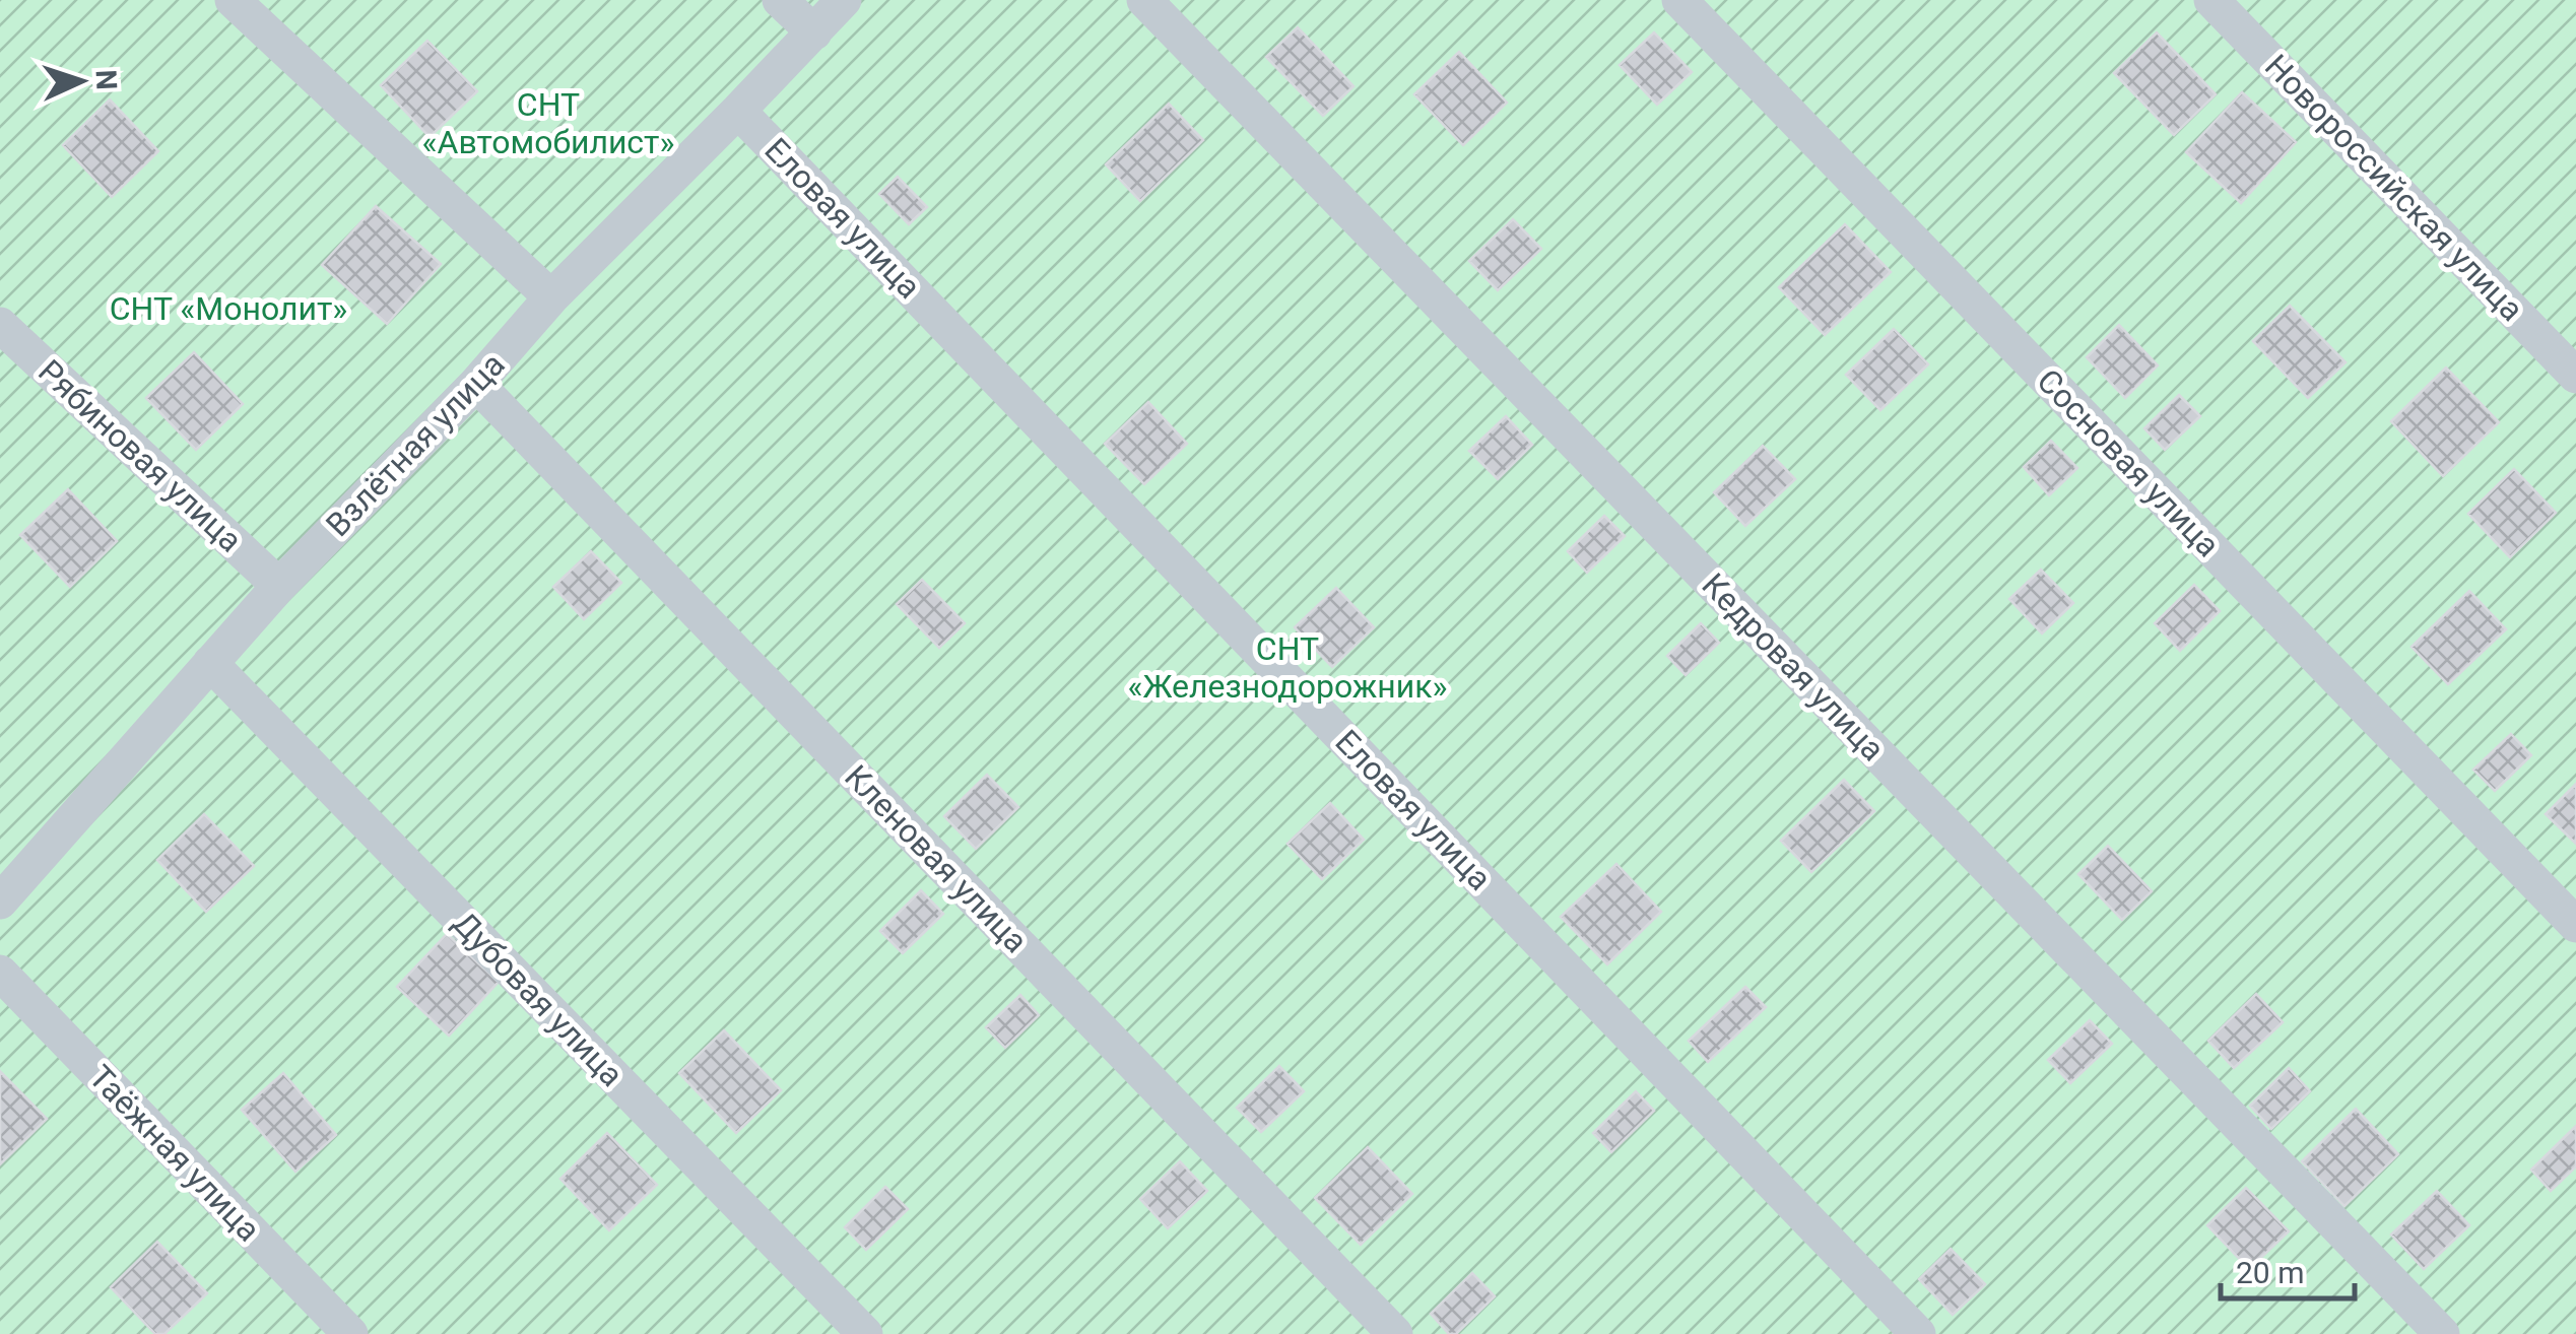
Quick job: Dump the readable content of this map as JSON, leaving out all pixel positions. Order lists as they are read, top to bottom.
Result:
{
  "streets": {
    "street": [
      "Новороссийская улица",
      "Еловая улица",
      "Взлётная улица",
      "Рябиновая улица",
      "Сосновая улица",
      "Кедровая улица",
      "Кленовая улица",
      "Дубовая улица",
      "Таёжная улица"
    ]
  },
  "crossings": [
    ["Еловая улица", "Взлётная улица"],
    ["Взлётная улица", "Рябиновая улица"],
    ["Взлётная улица", "Кленовая улица"],
    ["Взлётная улица", "Дубовая улица"]
  ],
  "parks": ["СНТ «Автомобилист»", "СНТ «Монолит»", "СНТ «Железнодорожник»"],
  "scale_bar": "20 m",
  "north": "right"
}
